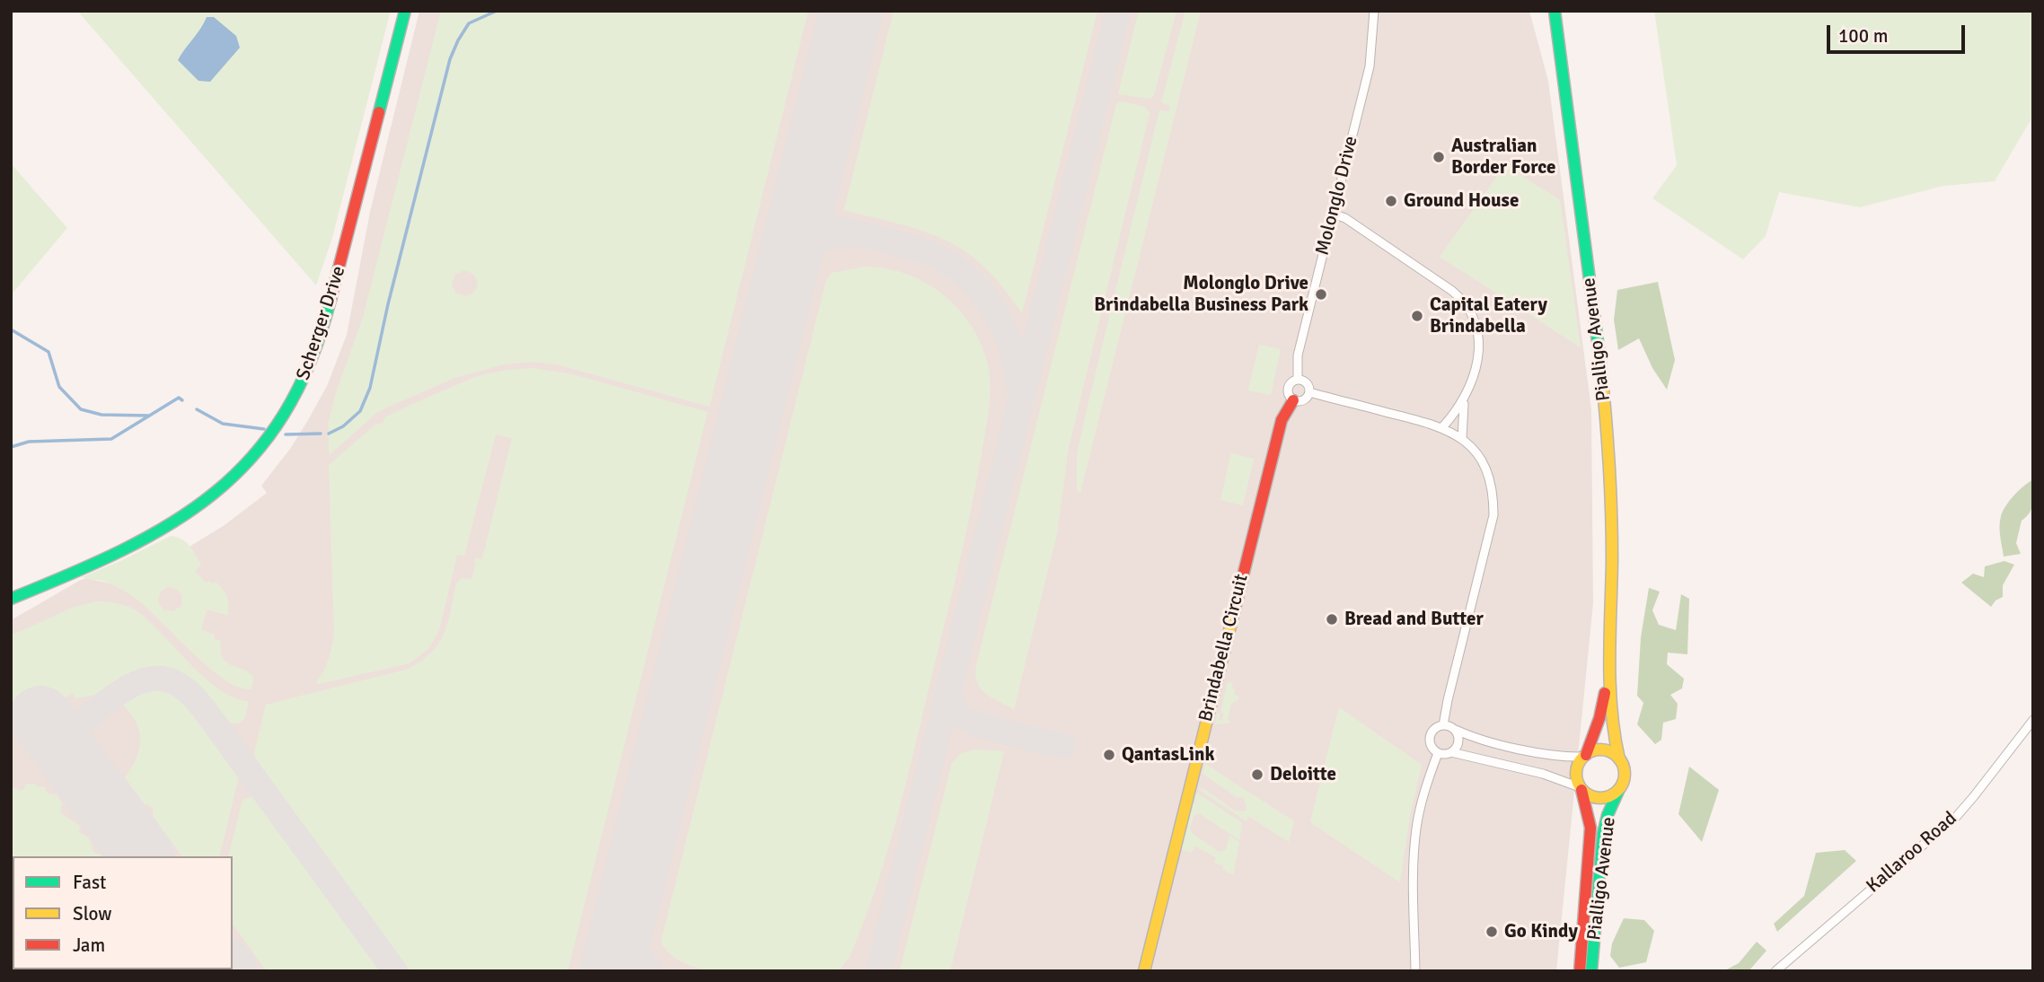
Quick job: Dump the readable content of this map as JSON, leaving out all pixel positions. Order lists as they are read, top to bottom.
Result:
{
  "streets": {
    "main road": ["Scherger Drive", "Pialligo Avenue", "Brindabella Circuit"],
    "street": ["Molonglo Drive", "Kallaroo Road"]
  },
  "crossings": [
    ["Molonglo Drive", "Brindabella Circuit"]
  ],
  "places": [
    "Australian Border Force",
    "Ground House",
    "Molonglo Drive Brindabella Business Park",
    "Capital Eatery Brindabella",
    "Bread and Butter",
    "QantasLink",
    "Deloitte",
    "Go Kindy"
  ],
  "legend": ["Fast", "Slow", "Jam"],
  "scale_bar": "100 m"
}
